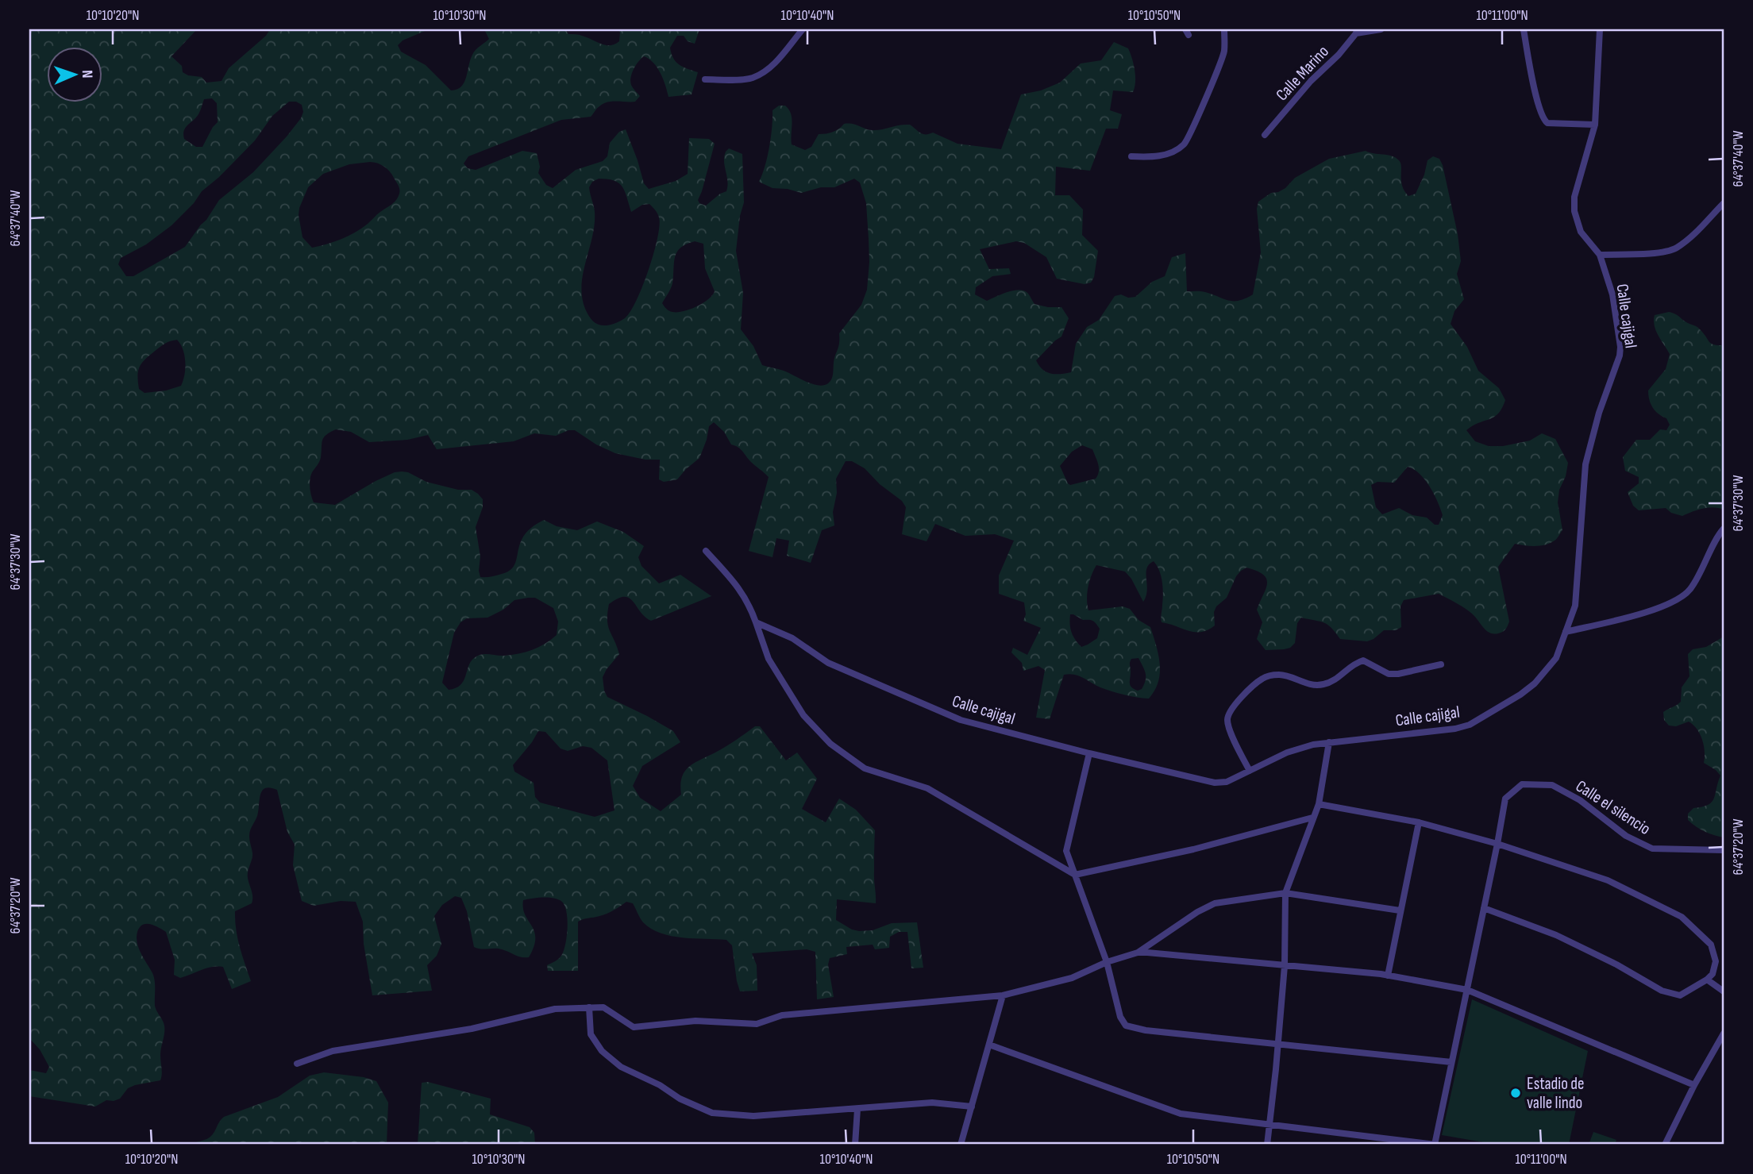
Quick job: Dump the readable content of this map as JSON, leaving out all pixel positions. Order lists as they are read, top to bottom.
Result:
{
  "streets": {
    "street": ["Calle Marino", "Calle cajigal", "Calle el silencio"]
  },
  "places": ["Estadio de valle lindo"],
  "north": "right",
  "coordinates": [
    "10°10'20\"N",
    "10°10'30\"N",
    "10°10'40\"N",
    "10°10'50\"N",
    "10°11'00\"N",
    "64°37'40\"W",
    "64°37'30\"W",
    "64°37'20\"W"
  ]
}
